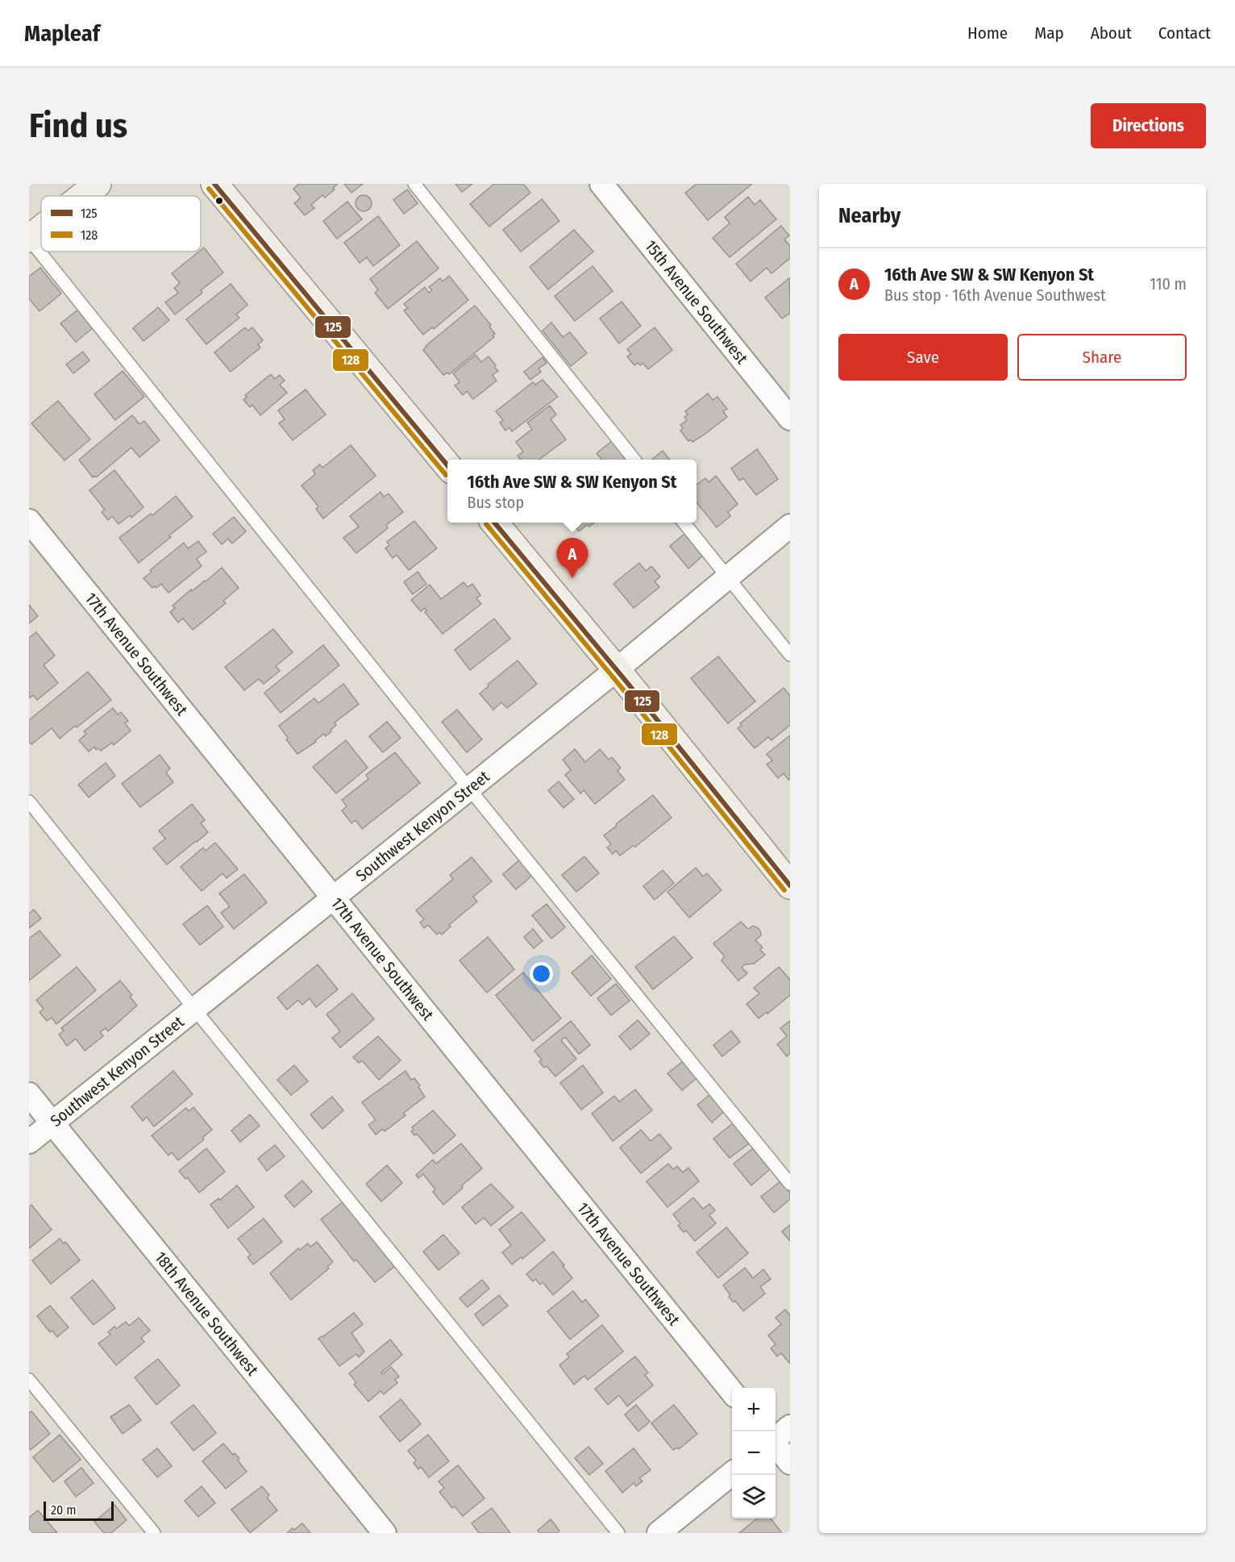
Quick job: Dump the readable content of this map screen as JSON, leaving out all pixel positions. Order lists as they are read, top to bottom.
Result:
{
  "streets": {
    "street": [
      "15th Avenue Southwest",
      "17th Avenue Southwest",
      "Southwest Kenyon Street",
      "18th Avenue Southwest"
    ]
  },
  "crossings": [
    ["17th Avenue Southwest", "Southwest Kenyon Street"],
    ["Southwest Kenyon Street", "18th Avenue Southwest"]
  ],
  "lines": ["transit line 125", "transit line 128"],
  "legend": ["125", "128"],
  "scale_bar": "20 m",
  "page": {
    "header": "Mapleaf",
    "nav": [
      "Home",
      "Map",
      "About",
      "Contact"
    ],
    "buttons": [
      "Directions",
      ["Save", "Share"]
    ],
    "title": "Find us",
    "heading": "Nearby",
    "list": [
      {
        "mark": "A",
        "name": "16th Ave SW & SW Kenyon St",
        "note": "Bus stop · 16th Avenue Southwest",
        "value": "110 m"
      }
    ],
    "popup": ["16th Ave SW & SW Kenyon St", "Bus stop"],
    "pins": "A",
    "map_buttons": ["+", "−"],
    "scale": "20 m"
  }
}
